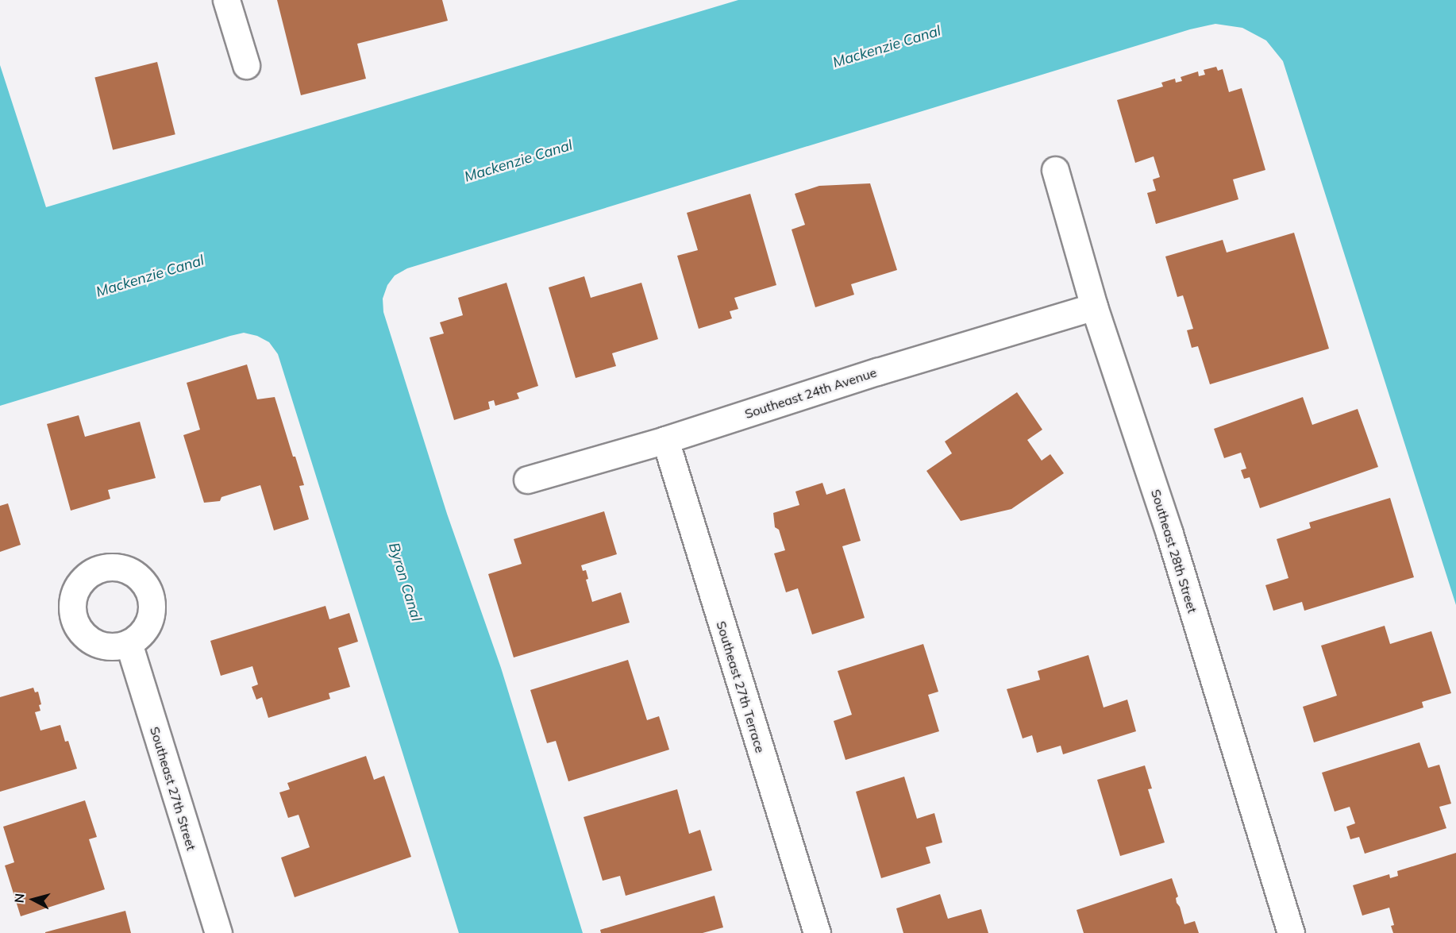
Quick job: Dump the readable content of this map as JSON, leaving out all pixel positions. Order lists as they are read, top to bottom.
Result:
{
  "streets": {
    "street": [
      "Southeast 24th Avenue",
      "Southeast 28th Street",
      "Southeast 27th Terrace",
      "Southeast 27th Street"
    ]
  },
  "crossings": [
    ["Southeast 24th Avenue", "Southeast 28th Street"],
    ["Southeast 24th Avenue", "Southeast 27th Terrace"]
  ],
  "water": ["Mackenzie Canal", "Byron Canal"],
  "north": "left"
}
